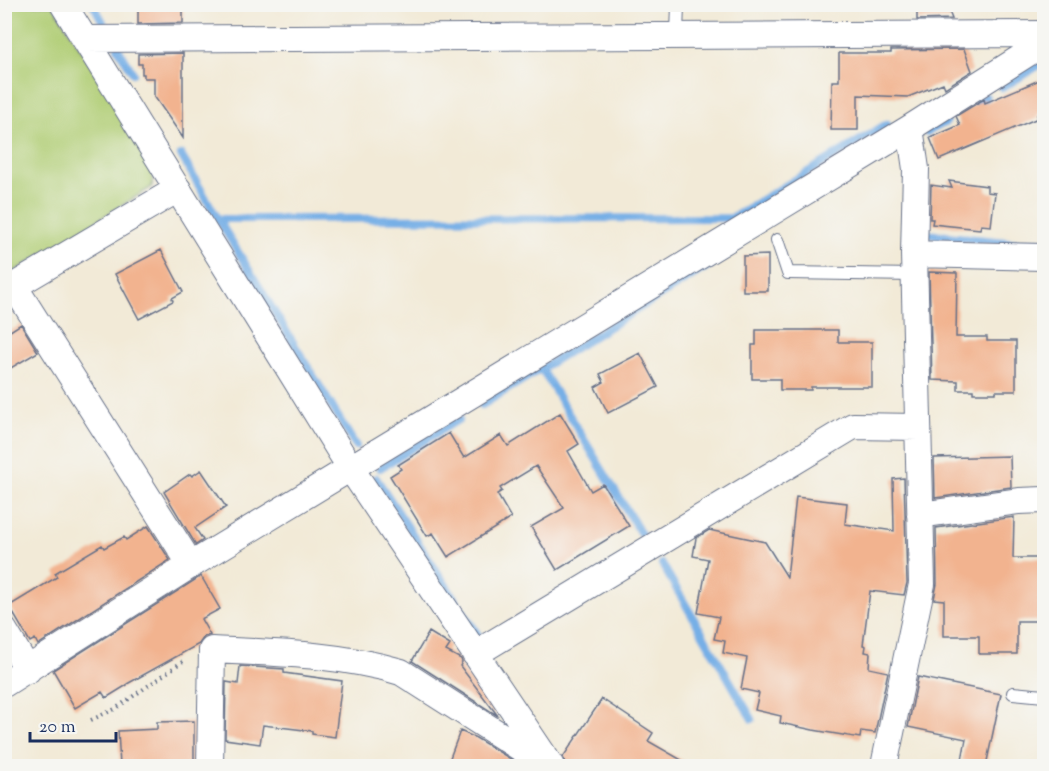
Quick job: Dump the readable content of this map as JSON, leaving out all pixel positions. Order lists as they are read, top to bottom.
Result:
{
  "scale_bar": "20 m"
}
